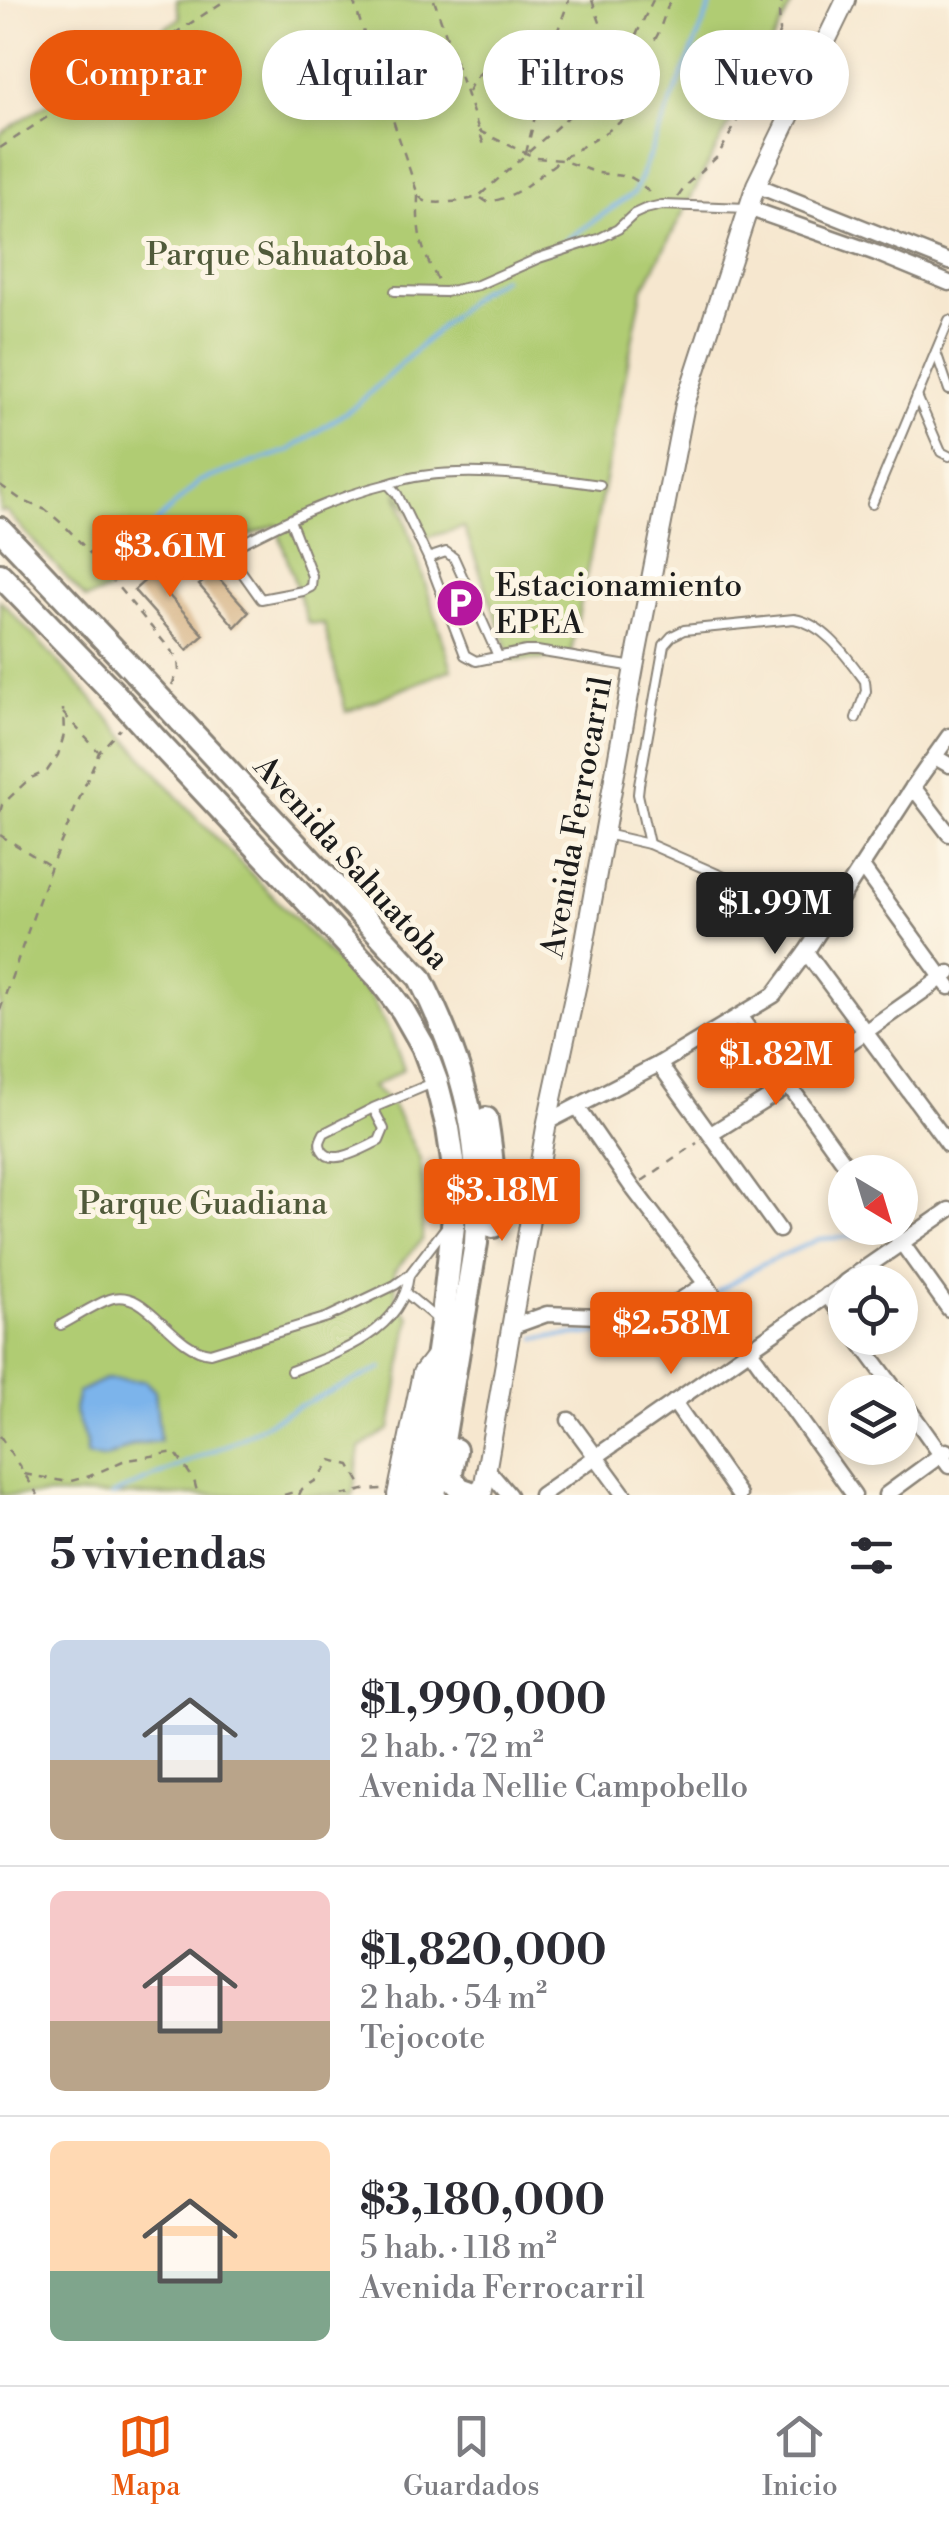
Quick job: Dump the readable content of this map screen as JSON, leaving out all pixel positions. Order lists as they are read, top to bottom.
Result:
{
  "streets": {
    "main road": ["Avenida Sahuatoba"],
    "street": ["Avenida Ferrocarril"]
  },
  "parks": ["Parque Sahuatoba", "Parque Guadiana"],
  "places": {
    "parking": ["Estacionamiento EPEA"]
  },
  "north": "bottom right",
  "page": {
    "chip": [
      "Comprar",
      "Alquilar",
      "Filtros",
      "Nuevo"
    ],
    "price": [
      "$3.61M",
      "$1.99M",
      "$1.82M",
      "$3.18M",
      "$2.58M"
    ],
    "heading": "5 viviendas",
    "list": [
      {
        "name": "$1,990,000",
        "note": "2 hab. · 72 m² · Avenida Nellie Campobello"
      },
      {
        "name": "$1,820,000",
        "note": "2 hab. · 54 m² · Tejocote"
      },
      {
        "name": "$3,180,000",
        "note": "5 hab. · 118 m² · Avenida Ferrocarril"
      }
    ],
    "tabs": ["Mapa", "Guardados", "Inicio"]
  }
}
